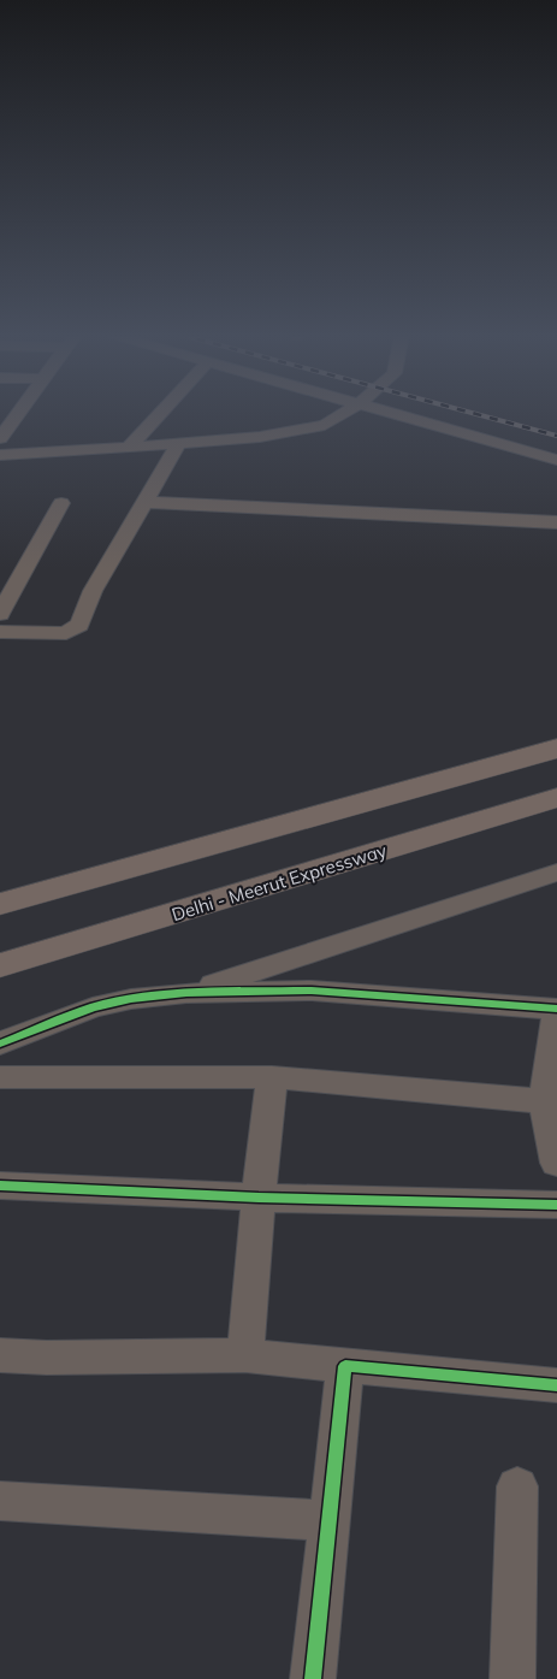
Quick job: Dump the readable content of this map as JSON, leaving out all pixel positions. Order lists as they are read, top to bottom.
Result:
{
  "streets": {
    "highway": ["Delhi - Meerut Expressway"]
  }
}
